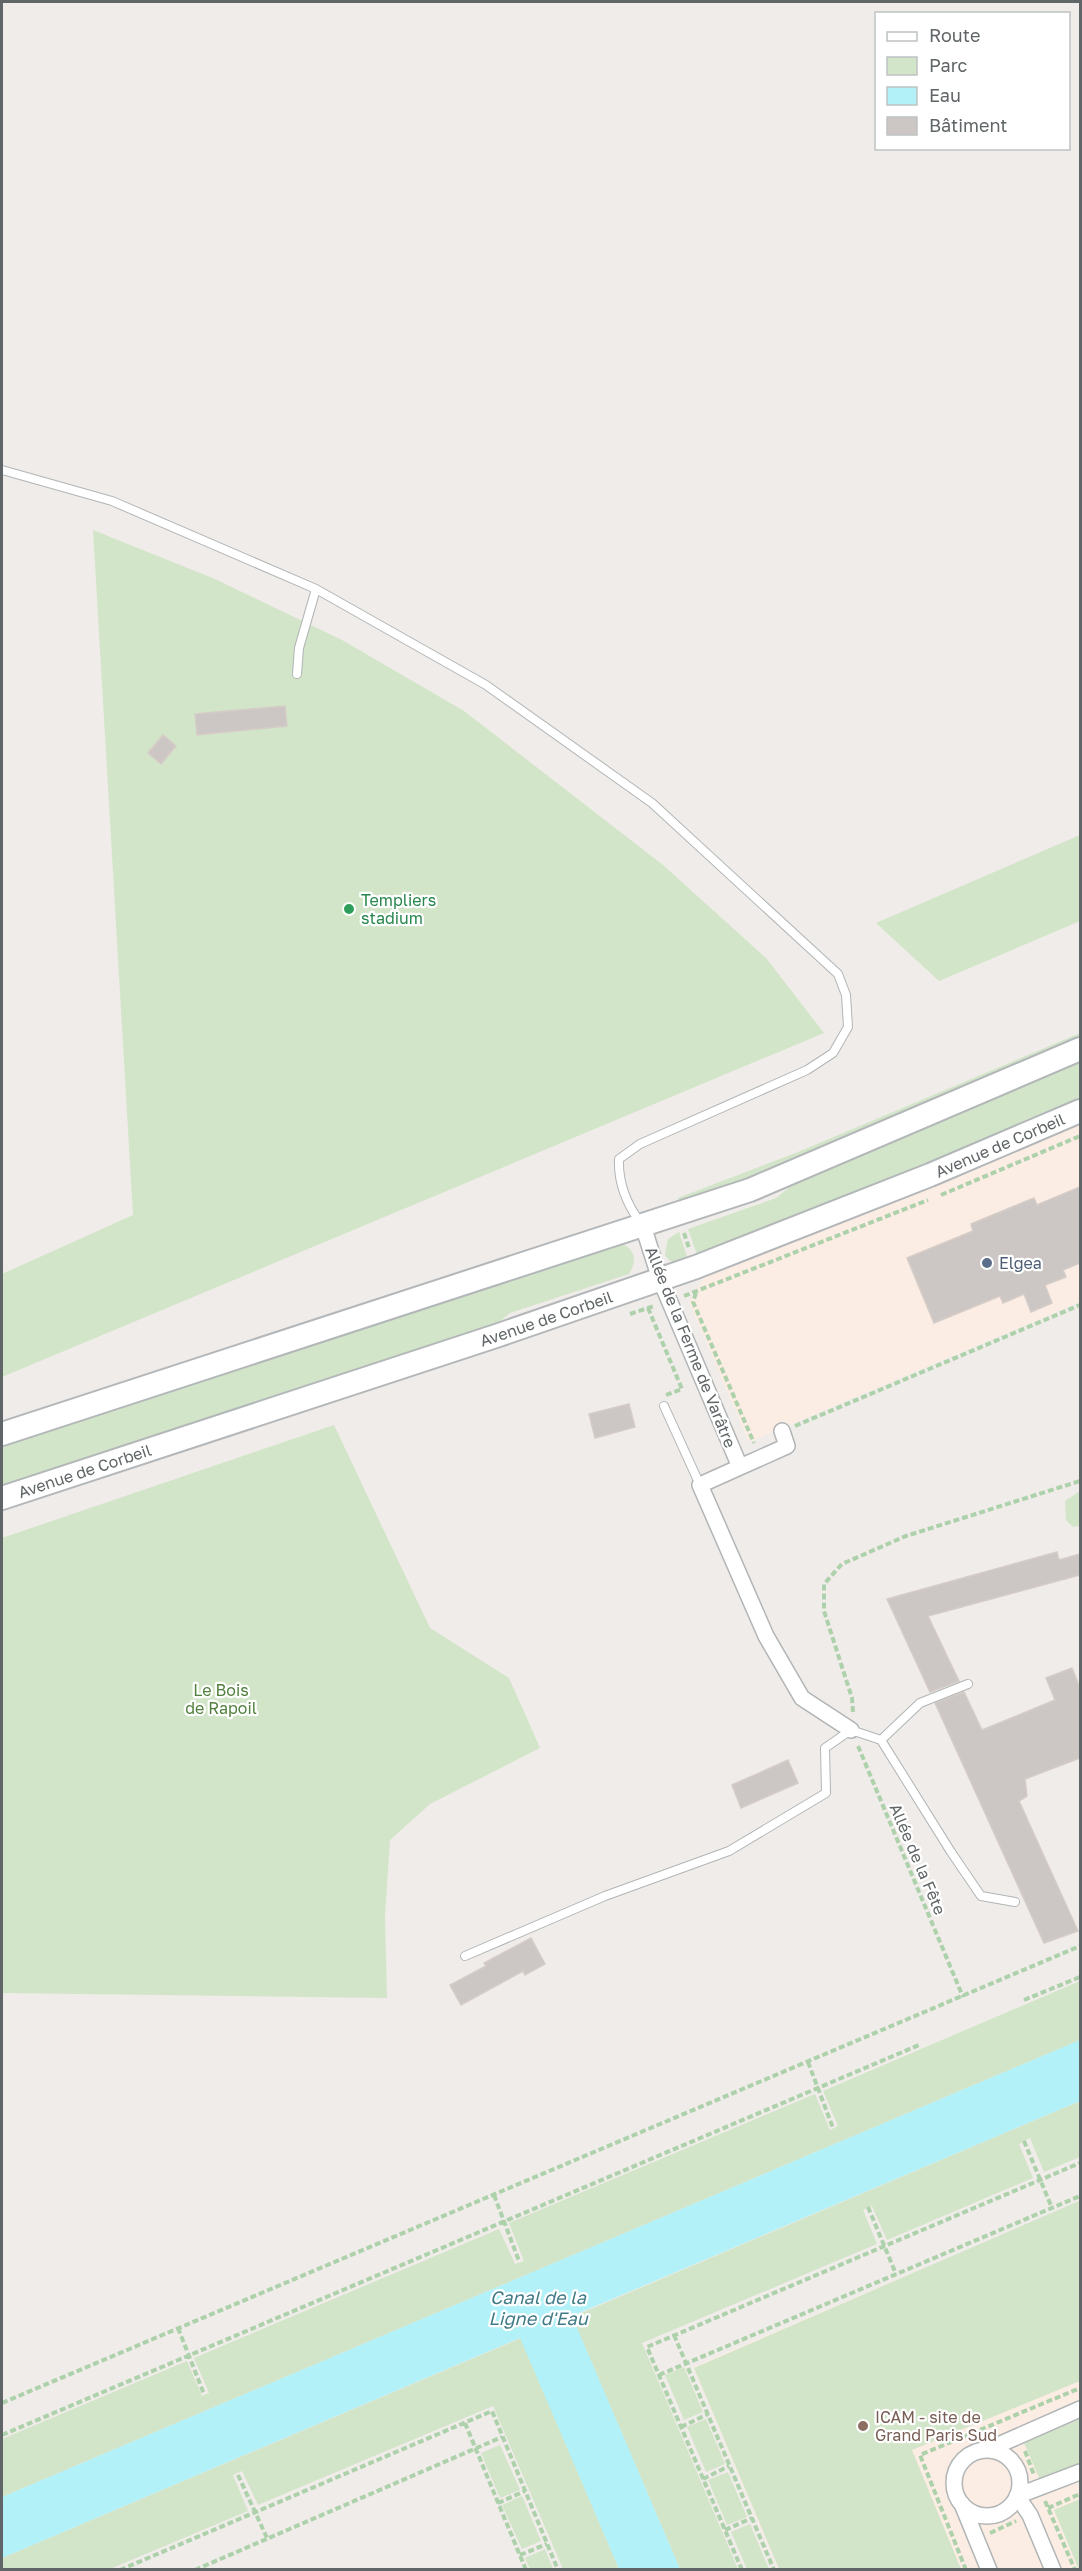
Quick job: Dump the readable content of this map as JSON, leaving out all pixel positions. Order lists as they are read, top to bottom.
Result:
{
  "streets": {
    "main road": ["Avenue de Corbeil"],
    "street": ["Allée de la Ferme de Varâtre"],
    "path": ["Allée de la Fête"]
  },
  "crossings": [
    ["Avenue de Corbeil", "Allée de la Ferme de Varâtre"]
  ],
  "water": ["Canal de la Ligne d'Eau"],
  "parks": ["Le Bois de Rapoil"],
  "places": ["Templiers stadium", "Elgea", "ICAM - site de Grand Paris Sud"],
  "legend": [
    "Route",
    "Parc",
    "Eau",
    "Bâtiment"
  ]
}
